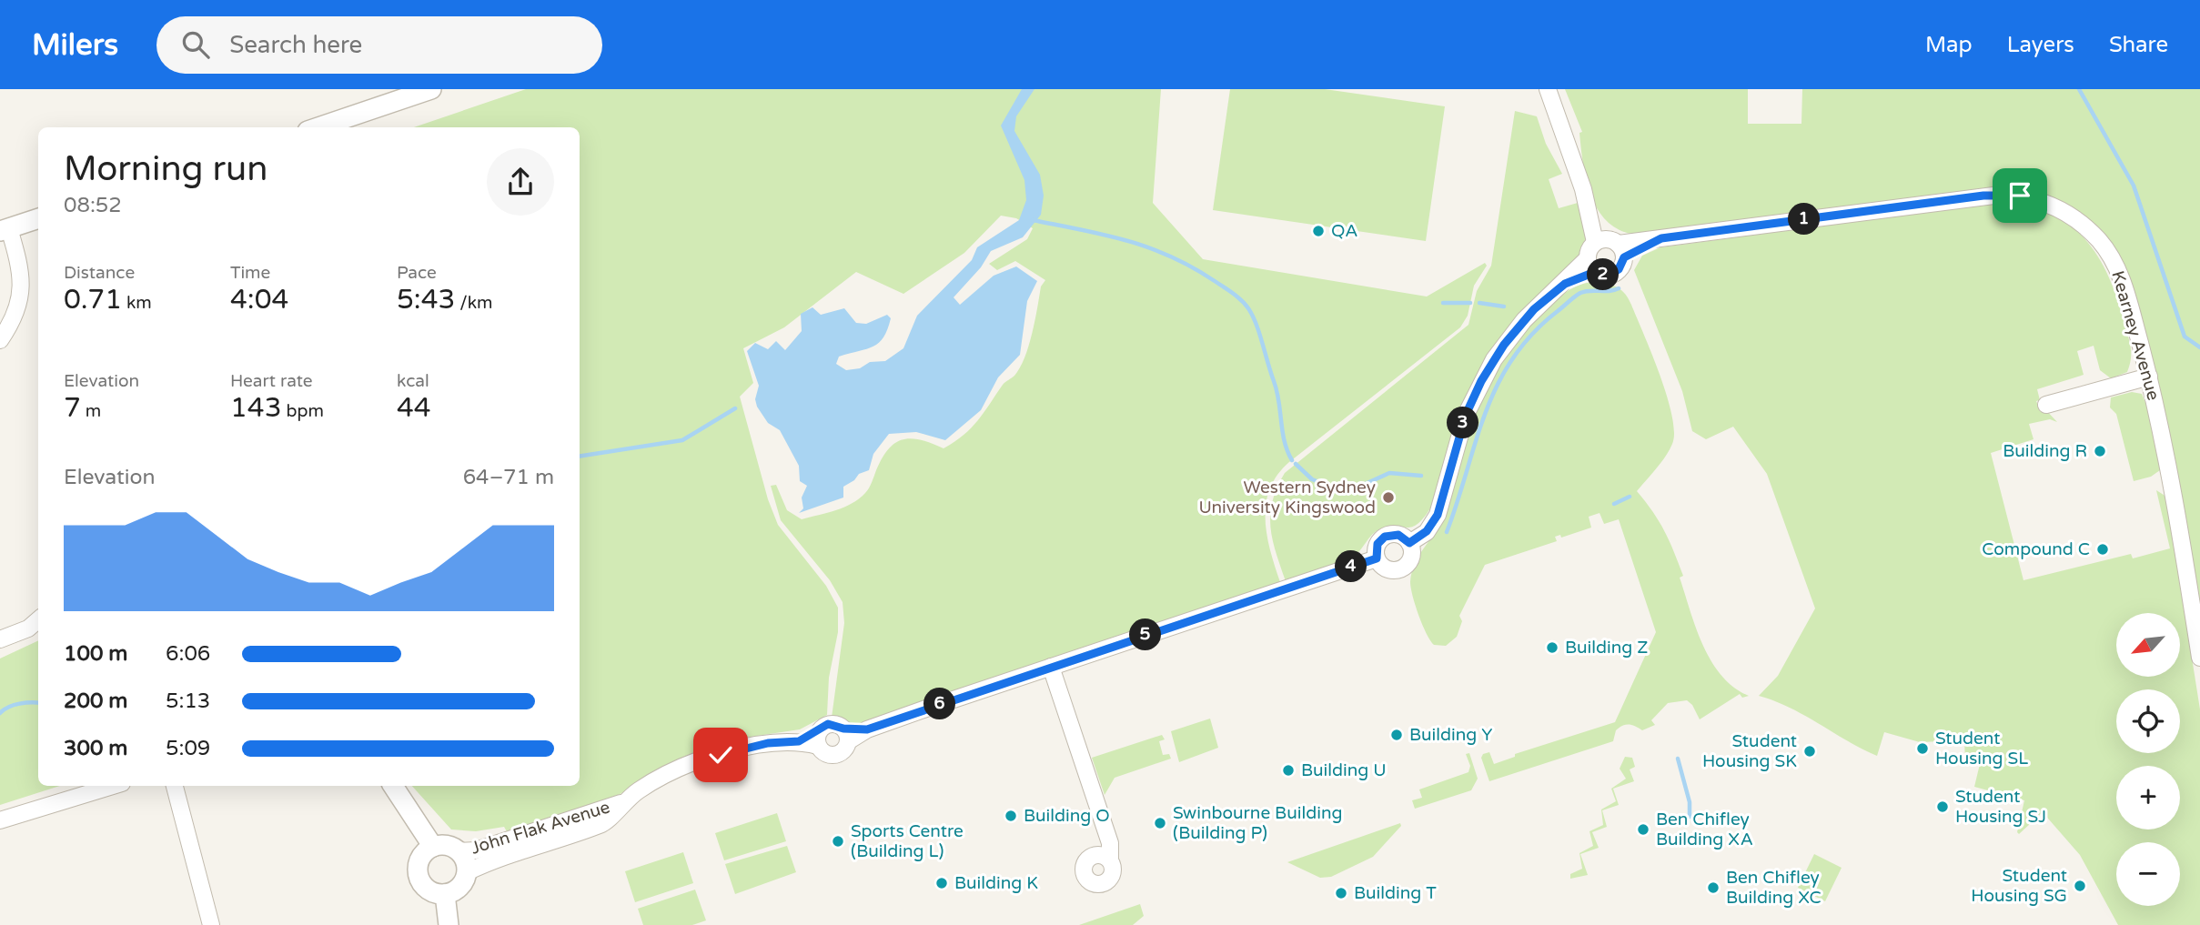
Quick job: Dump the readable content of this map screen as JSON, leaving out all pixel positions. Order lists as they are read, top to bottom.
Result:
{
  "streets": {
    "street": ["Kearney Avenue", "John Flak Avenue"]
  },
  "places": [
    "QA",
    "Building R",
    "Western Sydney University Kingswood",
    "Compound C",
    "Building Z",
    "Building Y",
    "Student Housing SL",
    "Student Housing SK",
    "Building U",
    "Student Housing SJ",
    "Building O",
    "Swinbourne Building (Building P)",
    "Ben Chifley Building XA",
    "Sports Centre (Building L)",
    "Building K",
    "Student Housing SG",
    "Ben Chifley Building XC",
    "Building T"
  ],
  "north": "bottom left",
  "page": {
    "header": "Milers",
    "search": "Search here",
    "nav": ["Map", "Layers", "Share"],
    "heading": ["Morning run", "08:52"],
    "pins": [
      "1",
      "2",
      "3",
      "4",
      "5",
      "6"
    ],
    "stats": [
      ["Distance", "0.71 km"],
      ["Time", "4:04"],
      ["Pace", "5:43 /km"],
      ["Elevation", "7 m"],
      ["Heart rate", "143 bpm"],
      ["kcal", "44"]
    ],
    "chart": ["Elevation", "64–71 m"],
    "map_buttons": ["+", "−"],
    "list": [
      {
        "name": "100 m",
        "note": "6:06"
      },
      {
        "name": "200 m",
        "note": "5:13"
      },
      {
        "name": "300 m",
        "note": "5:09"
      }
    ]
  }
}
